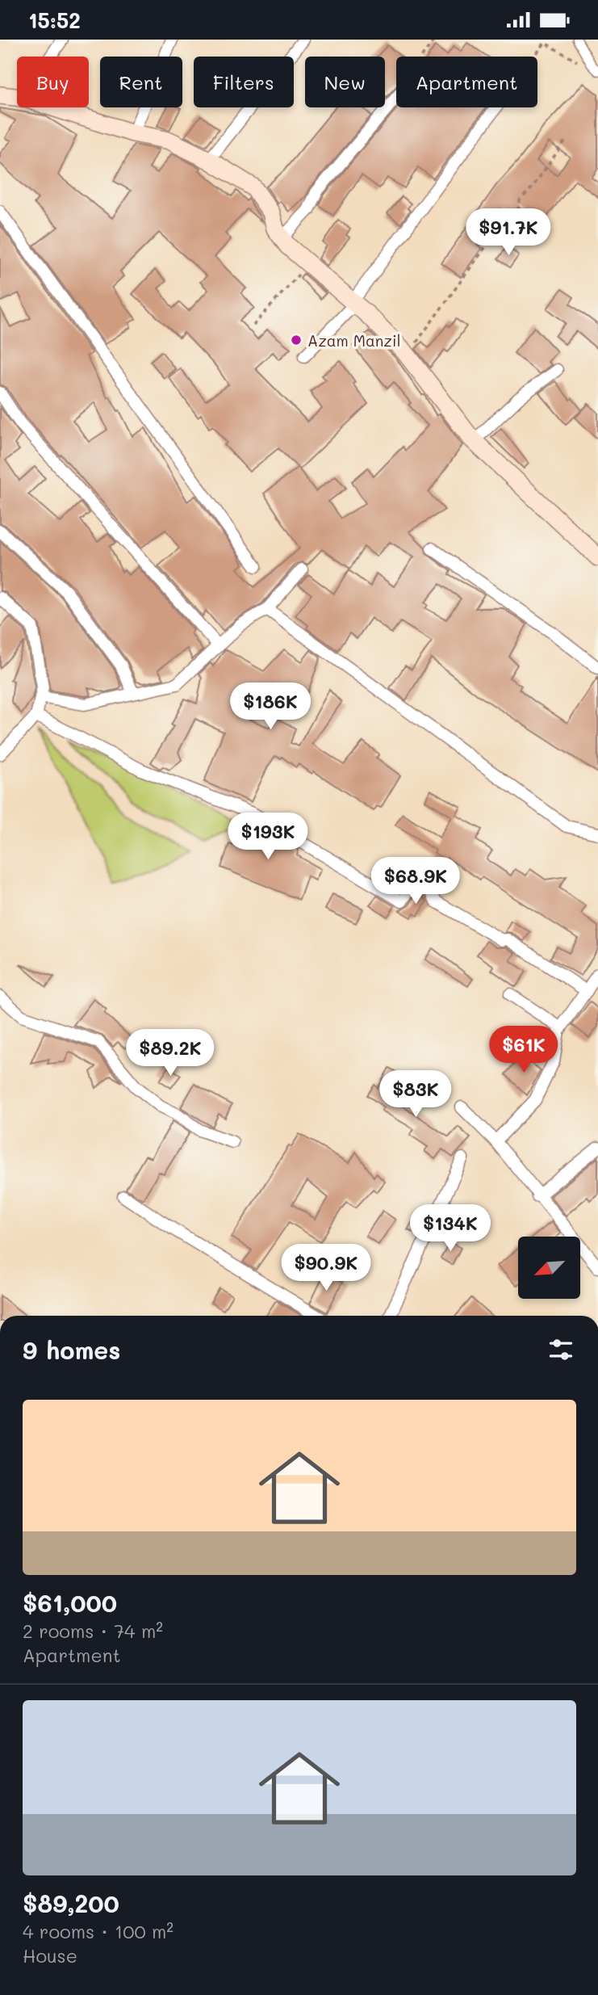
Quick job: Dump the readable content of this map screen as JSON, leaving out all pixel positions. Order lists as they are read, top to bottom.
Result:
{
  "places": ["Azam Manzil"],
  "north": "bottom left",
  "page": {
    "status": "15:52",
    "chip": [
      "Buy",
      "Rent",
      "Filters",
      "New",
      "Apartment"
    ],
    "price": [
      "$91.7K",
      "$186K",
      "$193K",
      "$68.9K",
      "$61K",
      "$89.2K",
      "$83K",
      "$134K",
      "$90.9K"
    ],
    "heading": "9 homes",
    "list": [
      {
        "name": "$61,000",
        "note": "2 rooms · 74 m² · Apartment"
      },
      {
        "name": "$89,200",
        "note": "4 rooms · 100 m² · House"
      }
    ]
  }
}
